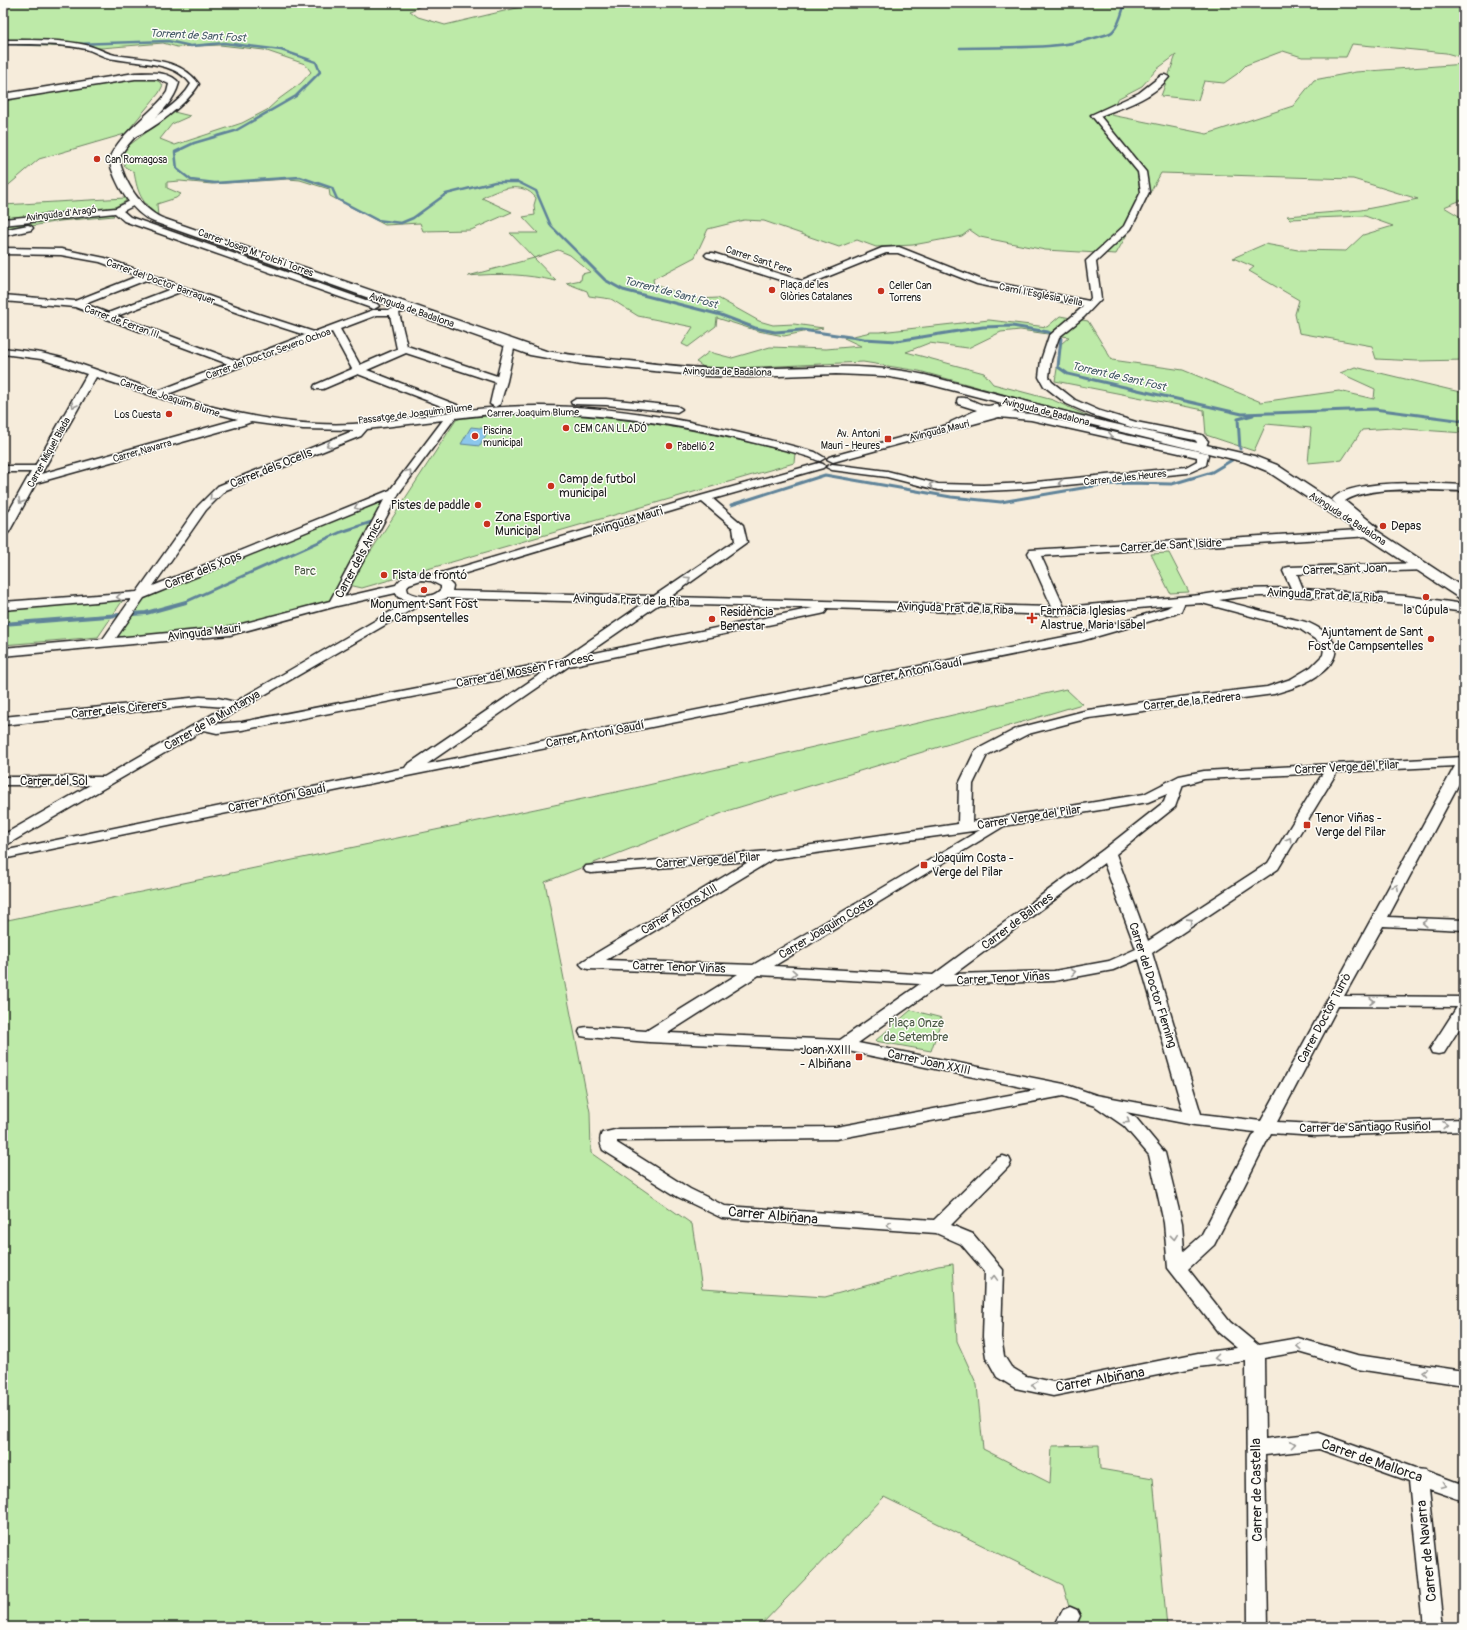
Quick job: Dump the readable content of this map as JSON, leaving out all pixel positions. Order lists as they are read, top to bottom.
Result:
{
  "streets": {
    "street": [
      "Avinguda d'Aragó",
      "Carrer Josep M. Folch i Torres",
      "Carrer Sant Pere",
      "Carrer del Doctor Barraquer",
      "Camí l'Església Vella",
      "Avinguda de Badalona",
      "Carrer de Ferran III",
      "Carrer del Doctor Severo Ochoa",
      "Carrer de Joaquim Blume",
      "Carrer Joaquim Blume",
      "Passatge de Joaquim Blume",
      "Avinguda Mauri",
      "Carrer Navarra",
      "Carrer Miquel Biada",
      "Carrer dels Ocells",
      "Carrer de les Heures",
      "Carrer de Sant Isidre",
      "Carrer dels Amics",
      "Carrer Sant Joan",
      "Carrer dels Xops",
      "Avinguda Prat de la Riba",
      "Carrer del Mossèn Francesc",
      "Carrer Antoni Gaudí",
      "Carrer de la Pedrera",
      "Carrer dels Cirerers",
      "Carrer de la Muntanya",
      "Carrer Verge del Pilar",
      "Carrer del Sol",
      "Carrer Alfons XIII",
      "Carrer de Balmes",
      "Carrer Joaquim Costa",
      "Carrer Tenor Viñas",
      "Carrer del Doctor Fleming",
      "Carrer Doctor Turrò",
      "Carrer Joan XXIII",
      "Carrer de Santiago Rusiñol",
      "Carrer Albiñana",
      "Carrer de Mallorca",
      "Carrer de Castella",
      "Carrer de Navarra"
    ]
  },
  "crossings": [
    ["Avinguda d'Aragó", "Carrer Josep M. Folch i Torres"],
    ["Avinguda d'Aragó", "Avinguda de Badalona"],
    ["Carrer Josep M. Folch i Torres", "Carrer del Doctor Severo Ochoa"],
    ["Carrer Sant Pere", "Camí l'Església Vella"],
    ["Carrer del Doctor Barraquer", "Carrer del Doctor Severo Ochoa"],
    ["Camí l'Església Vella", "Avinguda de Badalona"],
    ["Avinguda de Badalona", "Carrer del Doctor Severo Ochoa"],
    ["Avinguda de Badalona", "Carrer de Sant Isidre"],
    ["Avinguda de Badalona", "Carrer Sant Joan"],
    ["Carrer de Ferran III", "Carrer del Doctor Severo Ochoa"],
    ["Carrer del Doctor Severo Ochoa", "Carrer de Joaquim Blume"],
    ["Carrer de Joaquim Blume", "Carrer Joaquim Blume"],
    ["Carrer de Joaquim Blume", "Passatge de Joaquim Blume"],
    ["Carrer de Joaquim Blume", "Carrer Navarra"],
    ["Carrer de Joaquim Blume", "Carrer Miquel Biada"],
    ["Carrer de Joaquim Blume", "Carrer dels Ocells"],
    ["Carrer Joaquim Blume", "Passatge de Joaquim Blume"],
    ["Carrer Joaquim Blume", "Avinguda Mauri"],
    ["Carrer Joaquim Blume", "Carrer dels Ocells"],
    ["Carrer Joaquim Blume", "Carrer dels Amics"],
    ["Passatge de Joaquim Blume", "Carrer dels Amics"],
    ["Avinguda Mauri", "Carrer dels Ocells"],
    ["Avinguda Mauri", "Carrer de les Heures"],
    ["Avinguda Mauri", "Carrer dels Amics"],
    ["Carrer Navarra", "Carrer Miquel Biada"],
    ["Carrer dels Ocells", "Carrer dels Xops"],
    ["Carrer de Sant Isidre", "Avinguda Prat de la Riba"],
    ["Carrer dels Amics", "Carrer dels Xops"],
    ["Carrer Sant Joan", "Avinguda Prat de la Riba"],
    ["Avinguda Prat de la Riba", "Carrer del Mossèn Francesc"],
    ["Avinguda Prat de la Riba", "Carrer Antoni Gaudí"],
    ["Avinguda Prat de la Riba", "Carrer de la Pedrera"],
    ["Avinguda Prat de la Riba", "Carrer de la Muntanya"],
    ["Carrer del Mossèn Francesc", "Carrer de la Muntanya"],
    ["Carrer de la Pedrera", "Carrer Verge del Pilar"],
    ["Carrer dels Cirerers", "Carrer de la Muntanya"],
    ["Carrer de la Muntanya", "Carrer del Sol"],
    ["Carrer Verge del Pilar", "Carrer Alfons XIII"],
    ["Carrer Verge del Pilar", "Carrer de Balmes"],
    ["Carrer Verge del Pilar", "Carrer Joaquim Costa"],
    ["Carrer Verge del Pilar", "Carrer Tenor Viñas"],
    ["Carrer Verge del Pilar", "Carrer Doctor Turrò"],
    ["Carrer Alfons XIII", "Carrer Tenor Viñas"],
    ["Carrer de Balmes", "Carrer Tenor Viñas"],
    ["Carrer de Balmes", "Carrer del Doctor Fleming"],
    ["Carrer de Balmes", "Carrer Joan XXIII"],
    ["Carrer Joaquim Costa", "Carrer Tenor Viñas"],
    ["Carrer Joaquim Costa", "Carrer Joan XXIII"],
    ["Carrer Tenor Viñas", "Carrer del Doctor Fleming"],
    ["Carrer del Doctor Fleming", "Carrer Joan XXIII"],
    ["Carrer Doctor Turrò", "Carrer Joan XXIII"],
    ["Carrer Doctor Turrò", "Carrer de Santiago Rusiñol"],
    ["Carrer Joan XXIII", "Carrer de Santiago Rusiñol"],
    ["Carrer Joan XXIII", "Carrer Albiñana"],
    ["Carrer Albiñana", "Carrer de Castella"],
    ["Carrer de Mallorca", "Carrer de Castella"],
    ["Carrer de Mallorca", "Carrer de Navarra"]
  ],
  "one_way": [
    "Carrer Miquel Biada",
    "Carrer dels Ocells",
    "Carrer dels Amics",
    "Carrer dels Xops",
    "Carrer Tenor Viñas",
    "Carrer de Mallorca"
  ],
  "water": ["Torrent de Sant Fost"],
  "parks": ["Parc", "Plaça Onze de Setembre"],
  "places": {
    "other": [
      "Can Romagosa",
      "Plaça de les Glòries Catalanes",
      "Celler Can Torrens",
      "Los Cuesta",
      "CEM CAN LLADÓ",
      "Piscina municipal",
      "Pabelló 2",
      "Camp de futbol municipal",
      "Pistes de paddle",
      "Zona Esportiva Municipal",
      "Depas",
      "Pista de frontó",
      "Monument Sant Fost de Campsentelles",
      "la Cúpula",
      "Residència Benestar",
      "Ajuntament de Sant Fost de Campsentelles"
    ],
    "transit": [
      "Av. Antoni Mauri - Heures",
      "Tenor Viñas - Verge del Pilar",
      "Joaquim Costa - Verge del Pilar",
      "Joan XXIII - Albiñana"
    ],
    "health": ["Farmàcia Iglesias Alastrue, Maria Isabel"]
  }
}
